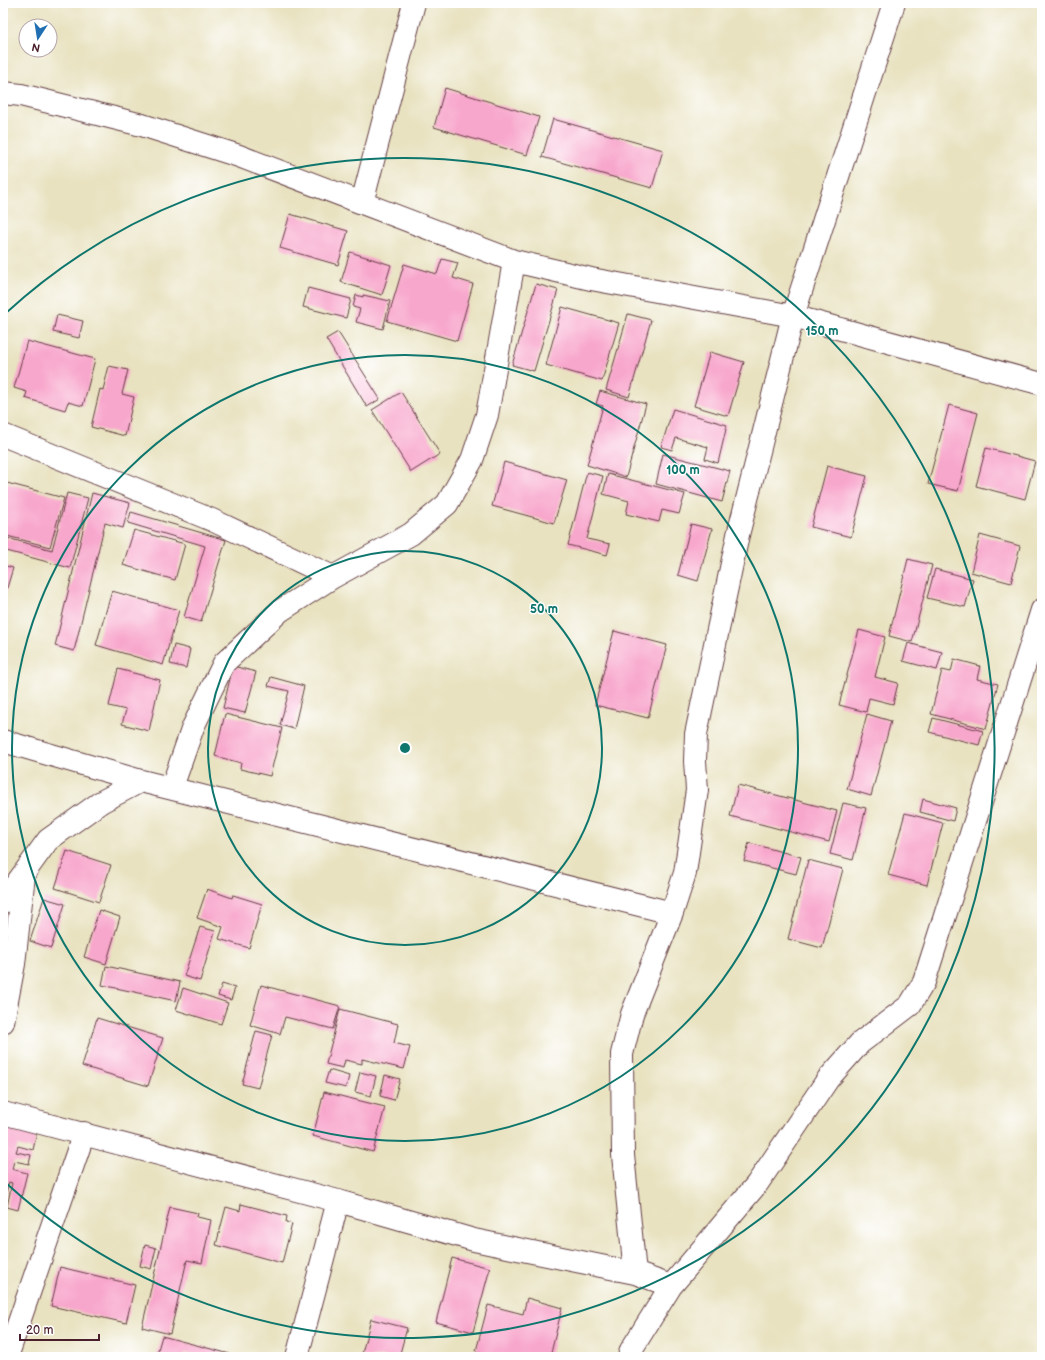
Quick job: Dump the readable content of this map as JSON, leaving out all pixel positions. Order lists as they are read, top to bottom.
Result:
{
  "scale_bar": "20 m",
  "north": "bottom",
  "rings": ["150 m", "100 m", "50 m"]
}
